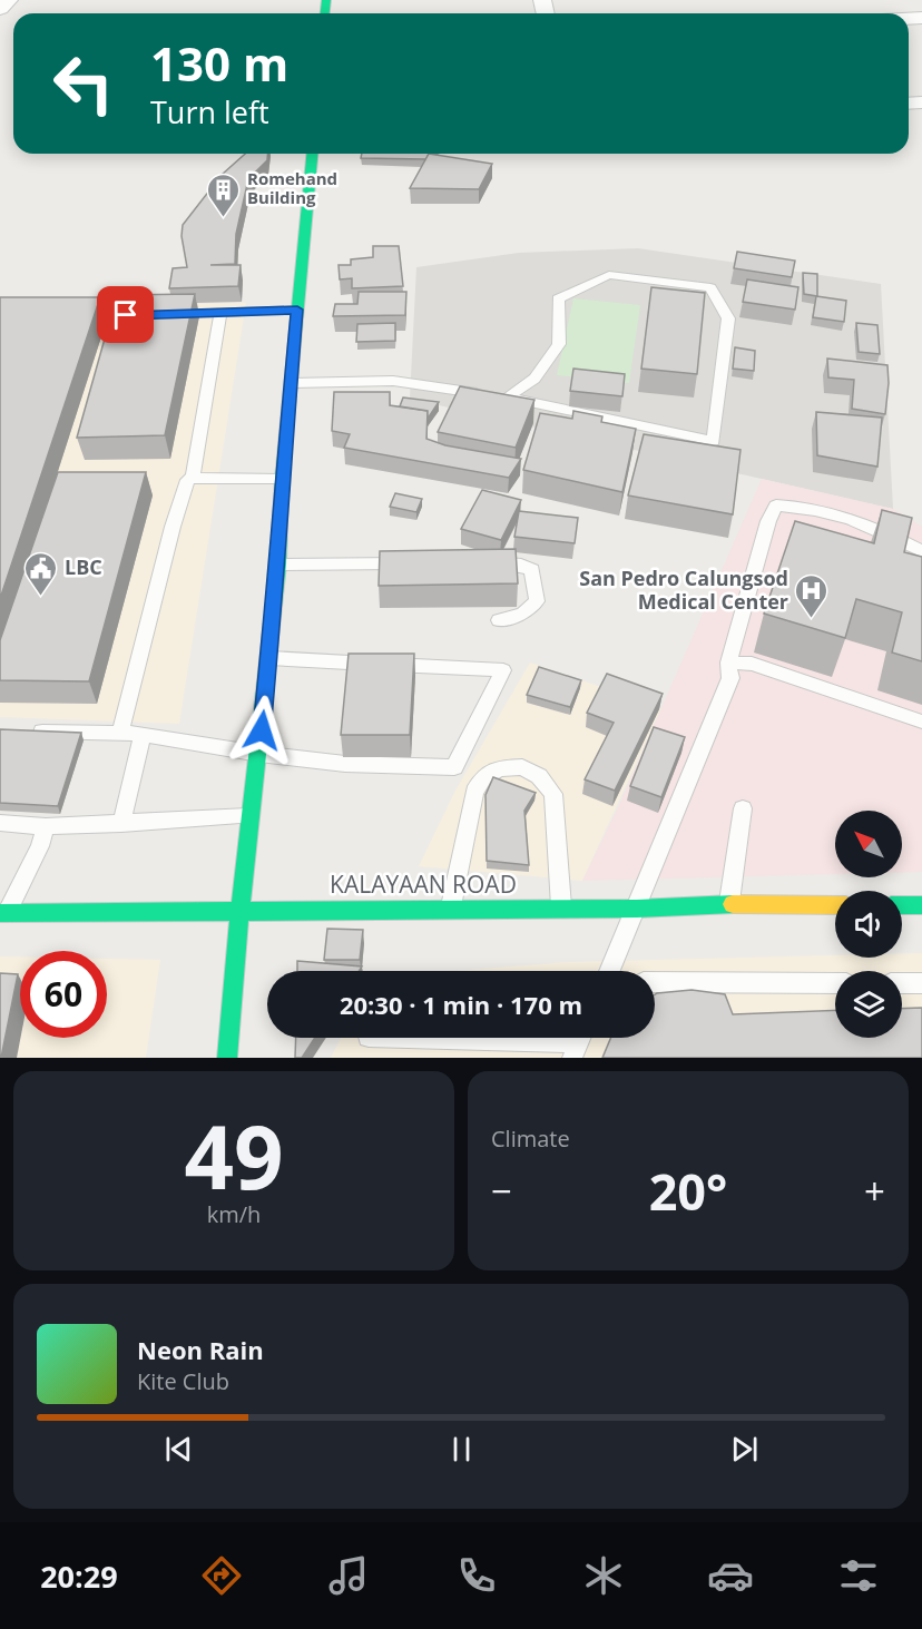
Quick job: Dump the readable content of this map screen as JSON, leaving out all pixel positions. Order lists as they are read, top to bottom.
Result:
{
  "streets": {
    "main road": ["KALAYAAN ROAD"]
  },
  "places": {
    "building": ["Romehand Building"],
    "public building": ["LBC"],
    "hospital": ["San Pedro Calungsod Medical Center"]
  },
  "north": "top left",
  "page": {
    "turn": ["130 m", "Turn left"],
    "limit": "60",
    "trip": "20:30 · 1 min · 170 m",
    "tile": [
      ["49", "km/h"],
      "Climate"
    ],
    "heat": ["−", "20°", "+"],
    "song": ["Neon Rain", "Kite Club"],
    "tabs": "20:29"
  }
}
